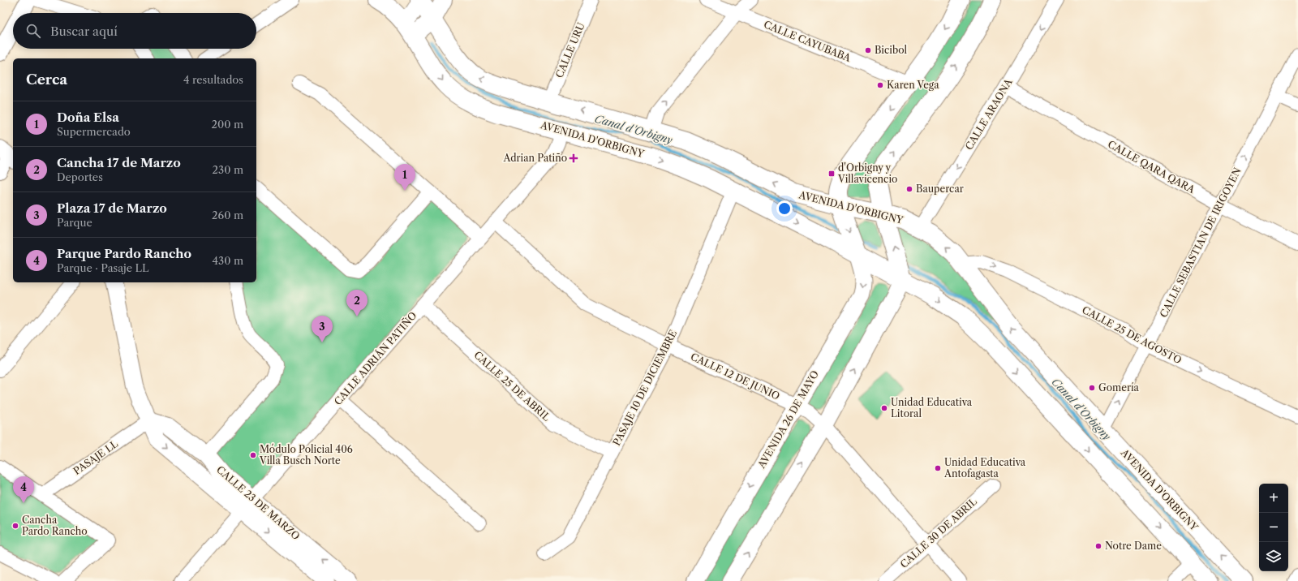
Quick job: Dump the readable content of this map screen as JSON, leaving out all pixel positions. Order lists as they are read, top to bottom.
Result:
{
  "streets": {
    "main road": ["AVENIDA D'ORBIGNY"],
    "street": [
      "CALLE CAYUBABA",
      "CALLE URU",
      "CALLE ARAONA",
      "CALLE QARA QARA",
      "CALLE SEBASTIAN DE IRIGOYEN",
      "CALLE 25 DE AGOSTO",
      "CALLE ADRIÁN PATIÑO",
      "CALLE 12 DE JUNIO",
      "CALLE 25 DE ABRIL",
      "PASAJE 10 DE DICIEMBRE",
      "AVENIDA 26 DE MAYO",
      "PASAJE LL",
      "CALLE 23 DE MARZO",
      "CALLE 30 DE ABRIL"
    ]
  },
  "crossings": [
    ["CALLE URU", "AVENIDA D'ORBIGNY"],
    ["CALLE ARAONA", "AVENIDA D'ORBIGNY"],
    ["CALLE ARAONA", "CALLE QARA QARA"],
    ["AVENIDA D'ORBIGNY", "CALLE SEBASTIAN DE IRIGOYEN"],
    ["AVENIDA D'ORBIGNY", "CALLE 25 DE AGOSTO"],
    ["AVENIDA D'ORBIGNY", "CALLE ADRIÁN PATIÑO"],
    ["AVENIDA D'ORBIGNY", "PASAJE 10 DE DICIEMBRE"],
    ["AVENIDA D'ORBIGNY", "AVENIDA 26 DE MAYO"],
    ["CALLE QARA QARA", "CALLE SEBASTIAN DE IRIGOYEN"],
    ["CALLE SEBASTIAN DE IRIGOYEN", "CALLE 25 DE AGOSTO"],
    ["CALLE ADRIÁN PATIÑO", "CALLE 12 DE JUNIO"],
    ["CALLE ADRIÁN PATIÑO", "CALLE 25 DE ABRIL"],
    ["CALLE ADRIÁN PATIÑO", "CALLE 23 DE MARZO"],
    ["CALLE 12 DE JUNIO", "PASAJE 10 DE DICIEMBRE"],
    ["CALLE 12 DE JUNIO", "AVENIDA 26 DE MAYO"],
    ["CALLE 12 DE JUNIO", "CALLE 30 DE ABRIL"],
    ["CALLE 25 DE ABRIL", "PASAJE 10 DE DICIEMBRE"],
    ["PASAJE LL", "CALLE 23 DE MARZO"]
  ],
  "one_way": ["CALLE ARAONA", "CALLE SEBASTIAN DE IRIGOYEN", "CALLE 25 DE AGOSTO"],
  "water": ["Canal d'Orbigny"],
  "places": {
    "other": [
      "Bicibol",
      "Karen Vega",
      "Baupercar",
      "Gomería",
      "Unidad Educativa Litoral",
      "Módulo Policial 406 Villa Busch Norte",
      "Unidad Educativa Antofagasta",
      "Cancha Pardo Rancho",
      "Notre Dame"
    ],
    "health": ["Adrian Patiño"],
    "transit": ["d'Orbigny y Villavicencio"]
  },
  "page": {
    "search": "Buscar aquí",
    "heading": ["Cerca", "4 resultados"],
    "list": [
      {
        "mark": "1",
        "name": "Doña Elsa",
        "note": "Supermercado",
        "value": "200 m"
      },
      {
        "mark": "2",
        "name": "Cancha 17 de Marzo",
        "note": "Deportes",
        "value": "230 m"
      },
      {
        "mark": "3",
        "name": "Plaza 17 de Marzo",
        "note": "Parque",
        "value": "260 m"
      },
      {
        "mark": "4",
        "name": "Parque Pardo Rancho",
        "note": "Parque · Pasaje LL",
        "value": "430 m"
      }
    ],
    "pins": [
      "1",
      "2",
      "3",
      "4"
    ],
    "map_buttons": ["+", "−"]
  }
}
